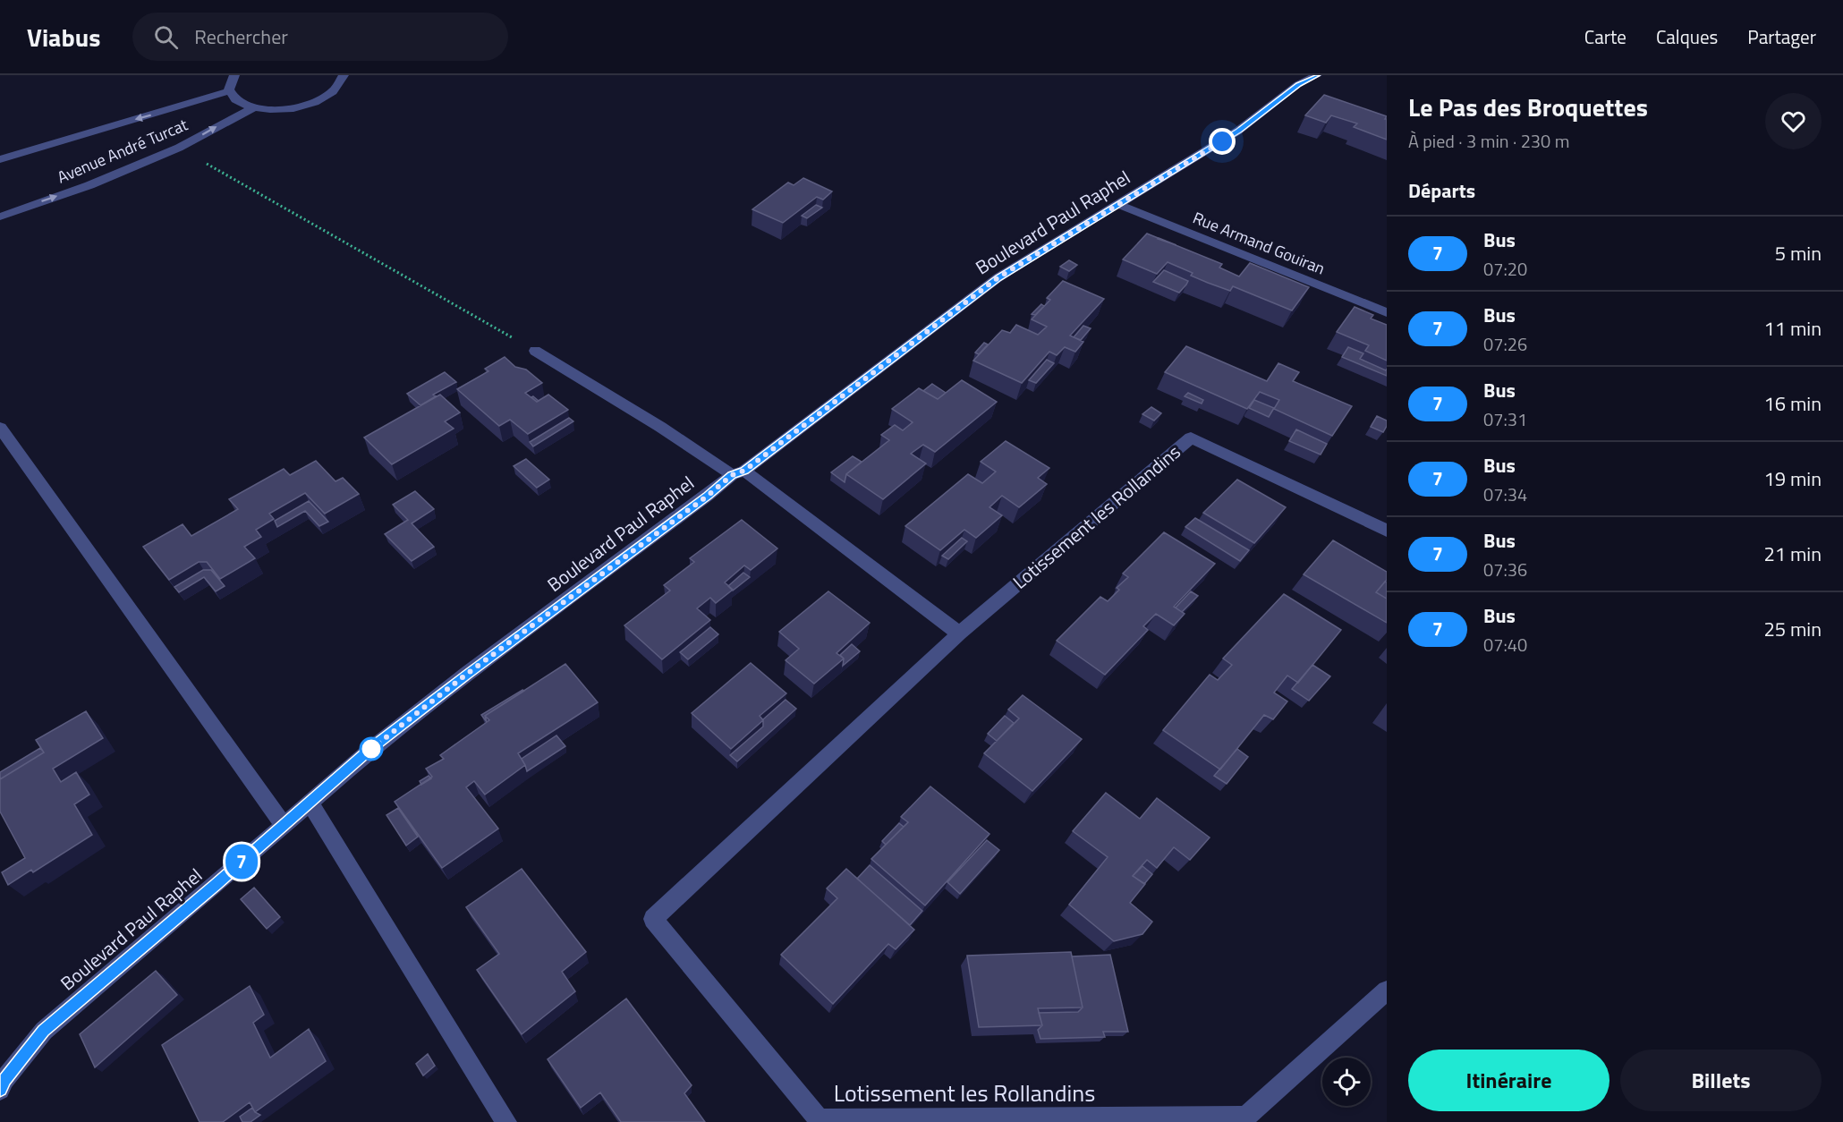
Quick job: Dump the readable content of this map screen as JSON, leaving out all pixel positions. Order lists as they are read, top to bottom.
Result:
{
  "streets": {
    "street": [
      "Avenue André Turcat",
      "Boulevard Paul Raphel",
      "Rue Armand Gouiran",
      "Lotissement les Rollandins"
    ]
  },
  "crossings": [
    ["Boulevard Paul Raphel", "Rue Armand Gouiran"]
  ],
  "lines": ["bus line 7"],
  "page": {
    "header": "Viabus",
    "search": "Rechercher",
    "nav": ["Carte", "Calques", "Partager"],
    "on_map": "7",
    "heading": [
      ["Le Pas des Broquettes", "À pied · 3 min · 230 m"],
      "Départs"
    ],
    "list": [
      {
        "mark": "7",
        "name": "Bus",
        "note": "07:20",
        "value": "5 min"
      },
      {
        "mark": "7",
        "name": "Bus",
        "note": "07:26",
        "value": "11 min"
      },
      {
        "mark": "7",
        "name": "Bus",
        "note": "07:31",
        "value": "16 min"
      },
      {
        "mark": "7",
        "name": "Bus",
        "note": "07:34",
        "value": "19 min"
      },
      {
        "mark": "7",
        "name": "Bus",
        "note": "07:36",
        "value": "21 min"
      },
      {
        "mark": "7",
        "name": "Bus",
        "note": "07:40",
        "value": "25 min"
      }
    ],
    "buttons": ["Itinéraire", "Billets"]
  }
}
